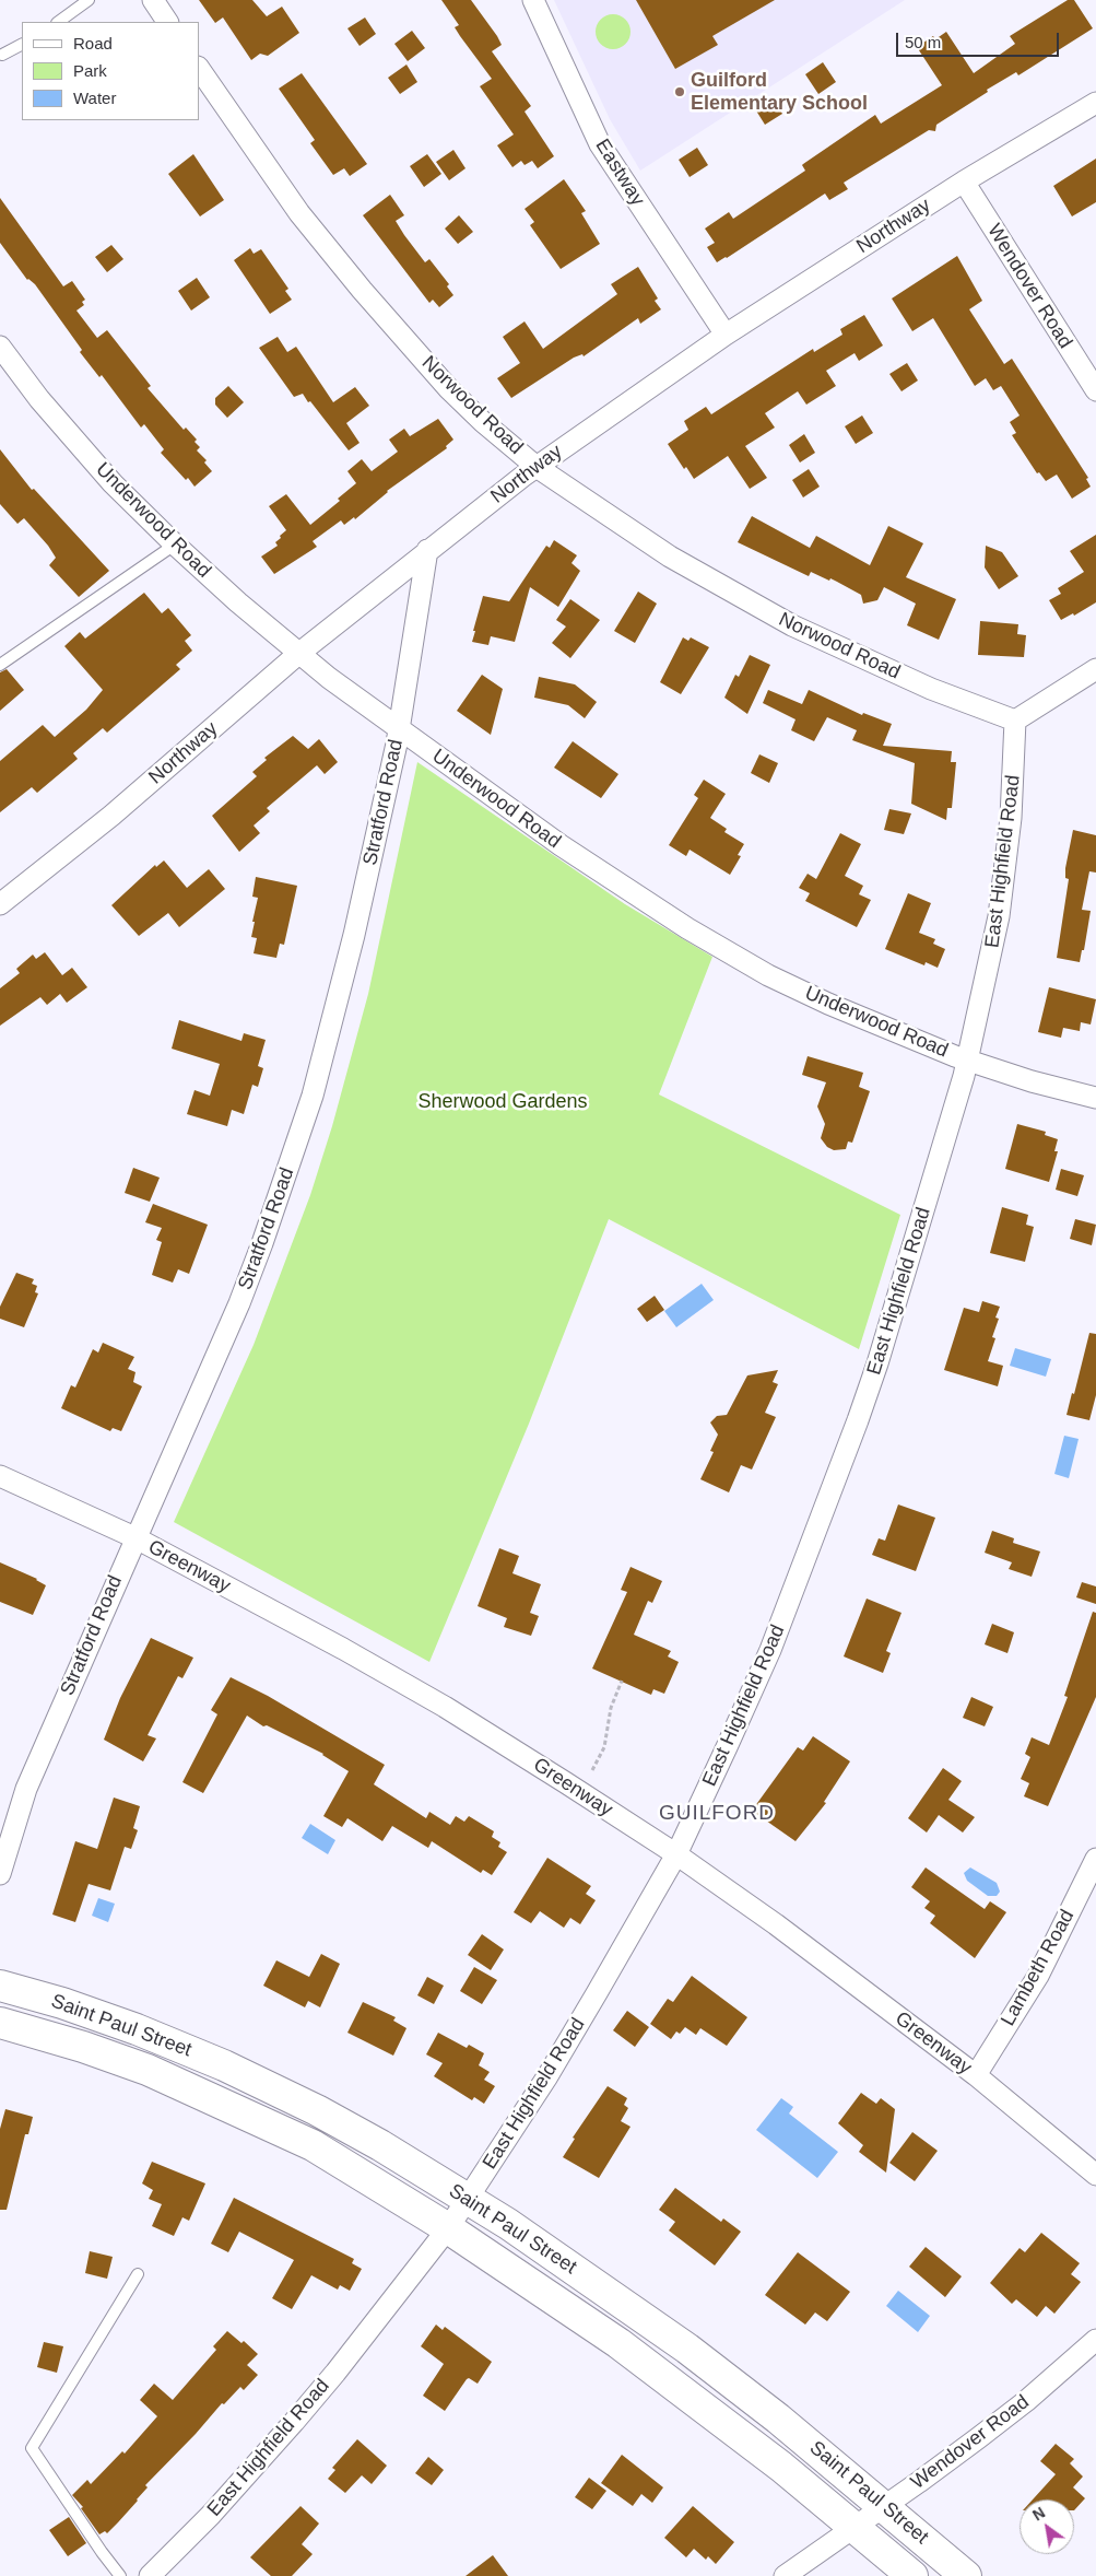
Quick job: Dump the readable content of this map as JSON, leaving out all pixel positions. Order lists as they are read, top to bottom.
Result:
{
  "streets": {
    "main road": ["Saint Paul Street"],
    "street": [
      "Eastway",
      "Northway",
      "Wendover Road",
      "Norwood Road",
      "Underwood Road",
      "Stratford Road",
      "East Highfield Road",
      "Greenway",
      "Lambeth Road"
    ]
  },
  "crossings": [
    ["Eastway", "Northway"],
    ["Northway", "Wendover Road"],
    ["Northway", "Norwood Road"],
    ["Northway", "Underwood Road"],
    ["Northway", "Stratford Road"],
    ["Wendover Road", "Saint Paul Street"],
    ["Norwood Road", "East Highfield Road"],
    ["Underwood Road", "Stratford Road"],
    ["Underwood Road", "East Highfield Road"],
    ["Stratford Road", "Greenway"],
    ["East Highfield Road", "Greenway"],
    ["East Highfield Road", "Saint Paul Street"],
    ["Greenway", "Lambeth Road"]
  ],
  "districts": ["GUILFORD"],
  "parks": ["Sherwood Gardens"],
  "places": ["Guilford Elementary School"],
  "legend": ["Road", "Park", "Water"],
  "scale_bar": "50 m",
  "north": "top left"
}
